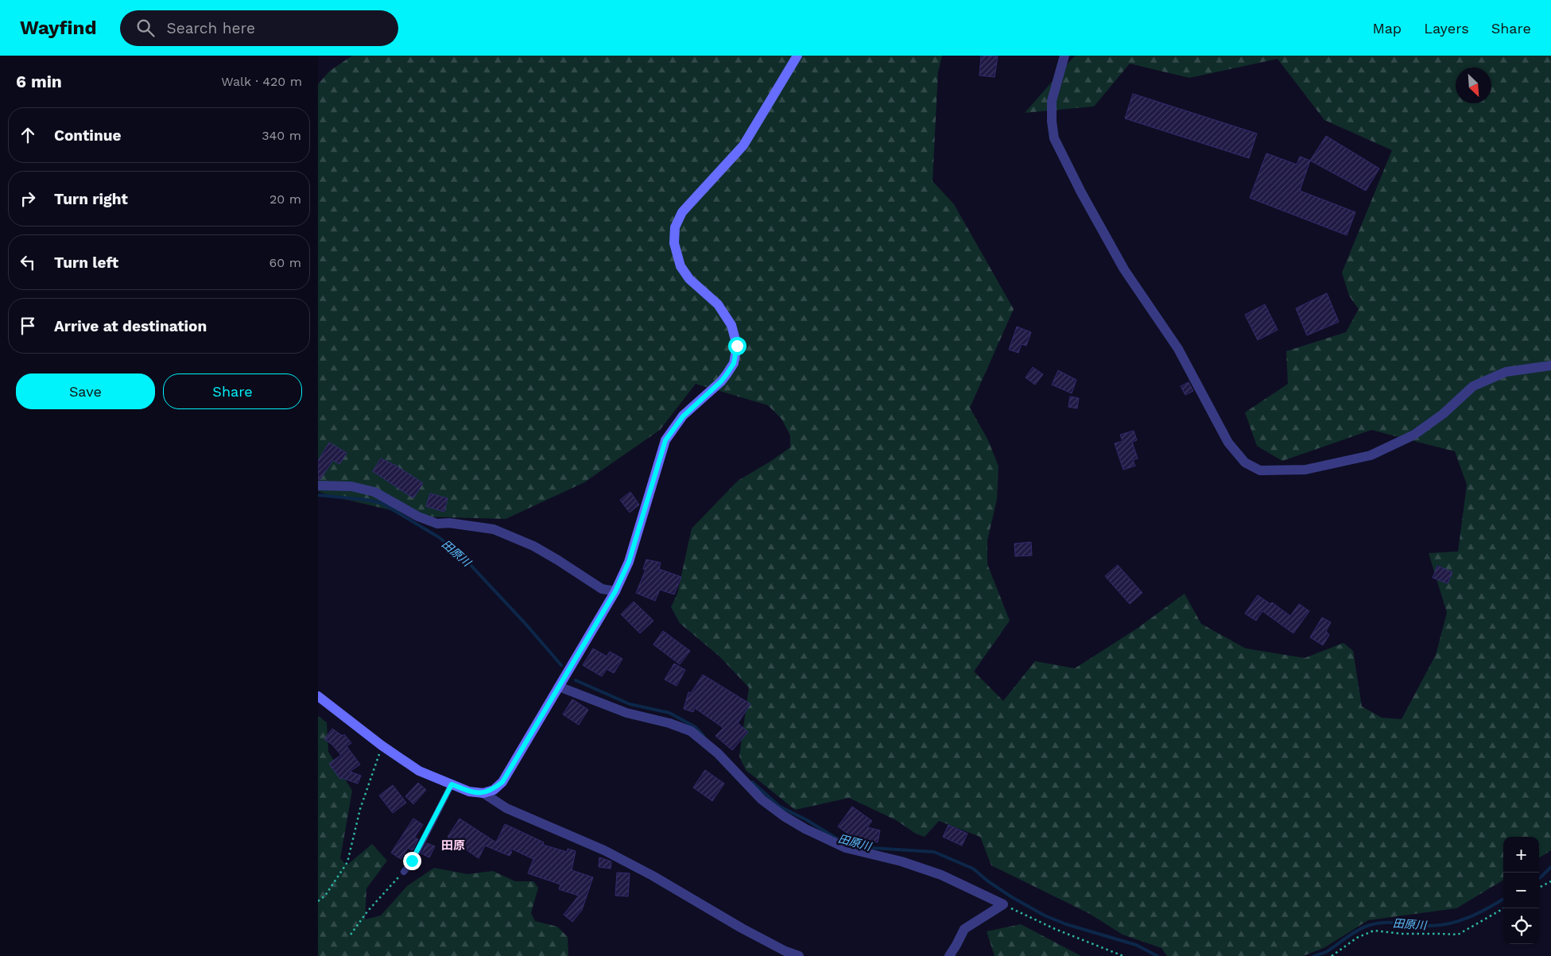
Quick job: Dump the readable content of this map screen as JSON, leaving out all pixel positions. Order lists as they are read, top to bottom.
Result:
{
  "districts": ["田原"],
  "water": ["田原川"],
  "north": "bottom right",
  "page": {
    "header": "Wayfind",
    "search": "Search here",
    "nav": ["Map", "Layers", "Share"],
    "heading": ["6 min", "Walk · 420 m"],
    "list": [
      ["Continue", "340 m"],
      ["Turn right", "20 m"],
      ["Turn left", "60 m"],
      "Arrive at destination"
    ],
    "buttons": ["Save", "Share"],
    "map_buttons": ["+", "−"]
  }
}
